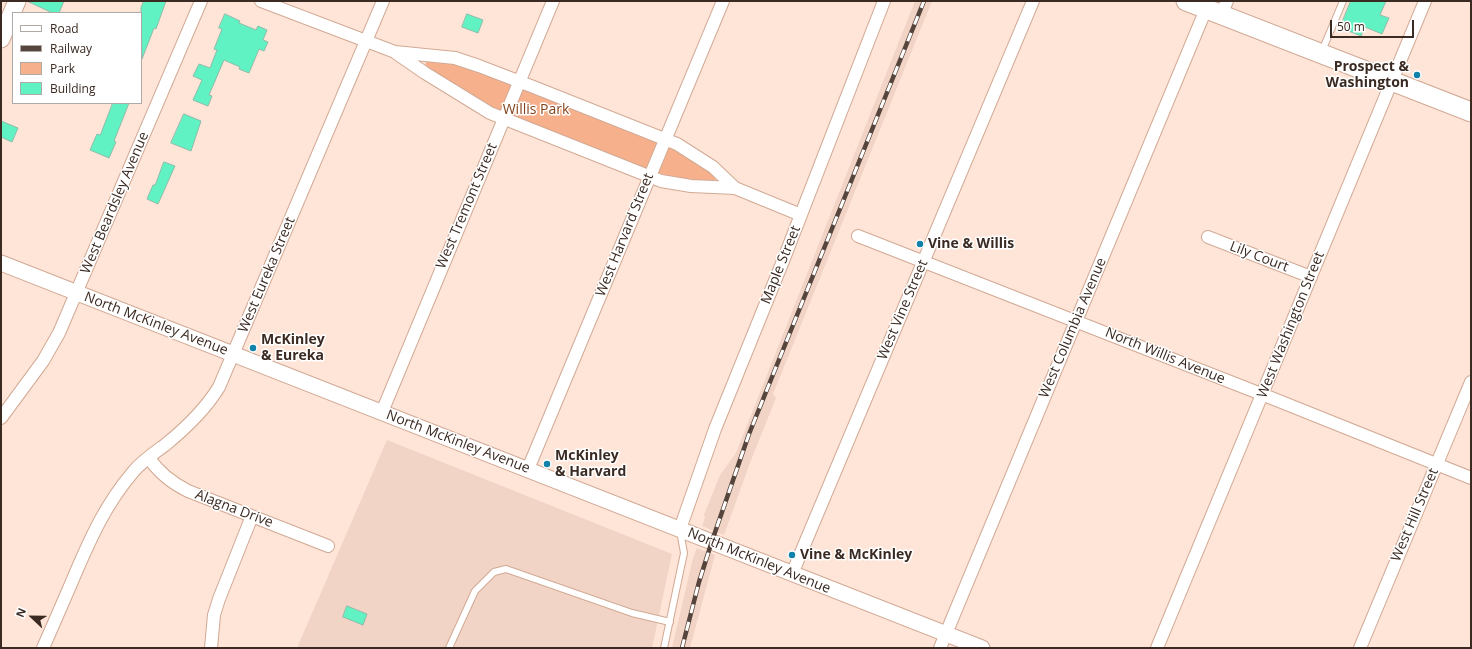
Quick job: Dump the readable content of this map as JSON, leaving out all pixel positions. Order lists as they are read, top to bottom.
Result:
{
  "streets": {
    "street": [
      "West Beardsley Avenue",
      "West Tremont Street",
      "West Harvard Street",
      "Lily Court",
      "Maple Street",
      "West Eureka Street",
      "West Vine Street",
      "North McKinley Avenue",
      "West Washington Street",
      "West Columbia Avenue",
      "North Willis Avenue",
      "Alagna Drive",
      "West Hill Street"
    ]
  },
  "crossings": [
    ["West Beardsley Avenue", "North McKinley Avenue"],
    ["West Tremont Street", "North McKinley Avenue"],
    ["West Harvard Street", "North McKinley Avenue"],
    ["Lily Court", "West Washington Street"],
    ["Maple Street", "North McKinley Avenue"],
    ["West Eureka Street", "North McKinley Avenue"],
    ["West Eureka Street", "Alagna Drive"],
    ["West Vine Street", "North McKinley Avenue"],
    ["West Vine Street", "North Willis Avenue"],
    ["North McKinley Avenue", "West Columbia Avenue"],
    ["West Washington Street", "North Willis Avenue"],
    ["West Columbia Avenue", "North Willis Avenue"],
    ["North Willis Avenue", "West Hill Street"]
  ],
  "parks": ["Willis Park"],
  "places": [
    "Prospect & Washington",
    "Vine & Willis",
    "McKinley & Eureka",
    "McKinley & Harvard",
    "Vine & McKinley"
  ],
  "legend": [
    "Road",
    "Railway",
    "Park",
    "Building"
  ],
  "scale_bar": "50 m",
  "north": "left"
}
